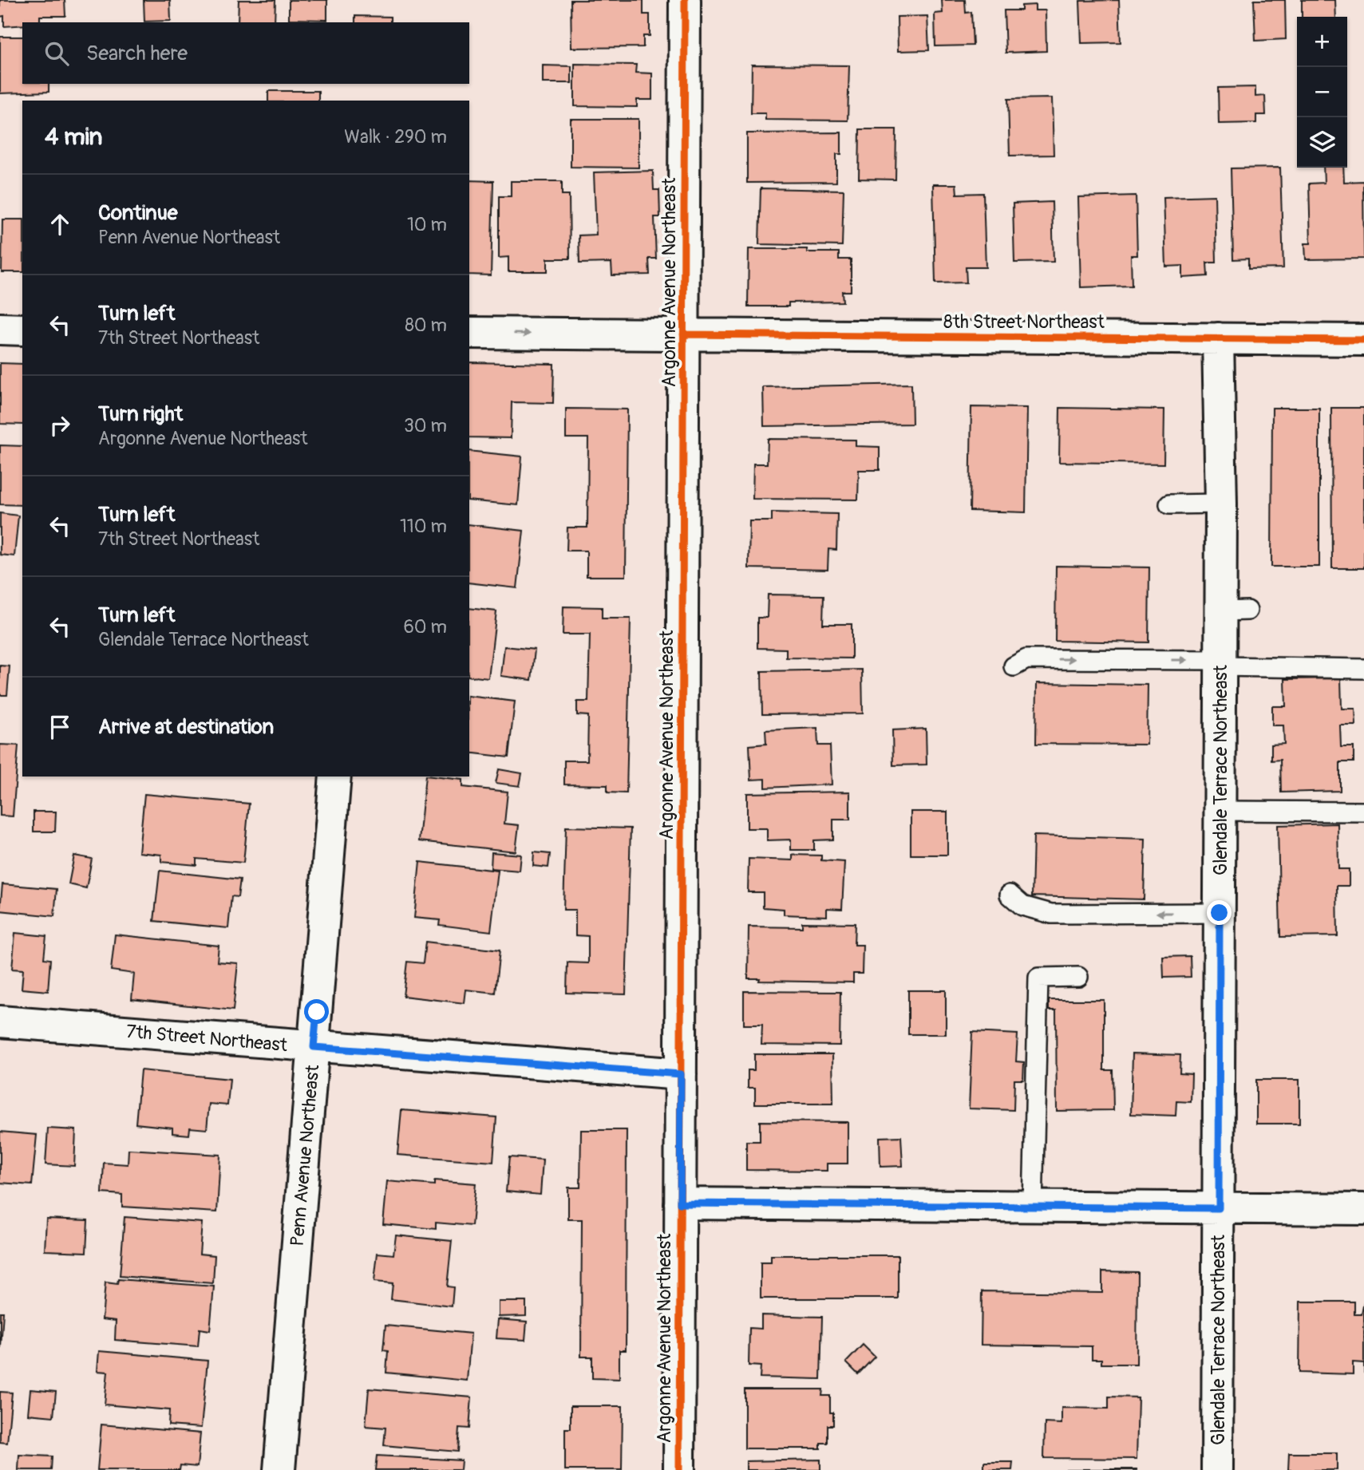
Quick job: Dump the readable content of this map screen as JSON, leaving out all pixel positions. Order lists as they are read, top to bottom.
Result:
{
  "streets": {
    "street": [
      "Argonne Avenue Northeast",
      "8th Street Northeast",
      "Glendale Terrace Northeast",
      "7th Street Northeast",
      "Penn Avenue Northeast"
    ]
  },
  "crossings": [
    ["Argonne Avenue Northeast", "8th Street Northeast"],
    ["Argonne Avenue Northeast", "7th Street Northeast"],
    ["8th Street Northeast", "Glendale Terrace Northeast"],
    ["7th Street Northeast", "Penn Avenue Northeast"]
  ],
  "page": {
    "map_buttons": ["+", "−"],
    "search": "Search here",
    "heading": ["4 min", "Walk · 290 m"],
    "list": [
      ["Continue", "Penn Avenue Northeast", "10 m"],
      ["Turn left", "7th Street Northeast", "80 m"],
      ["Turn right", "Argonne Avenue Northeast", "30 m"],
      ["Turn left", "7th Street Northeast", "110 m"],
      ["Turn left", "Glendale Terrace Northeast", "60 m"],
      "Arrive at destination"
    ]
  }
}
